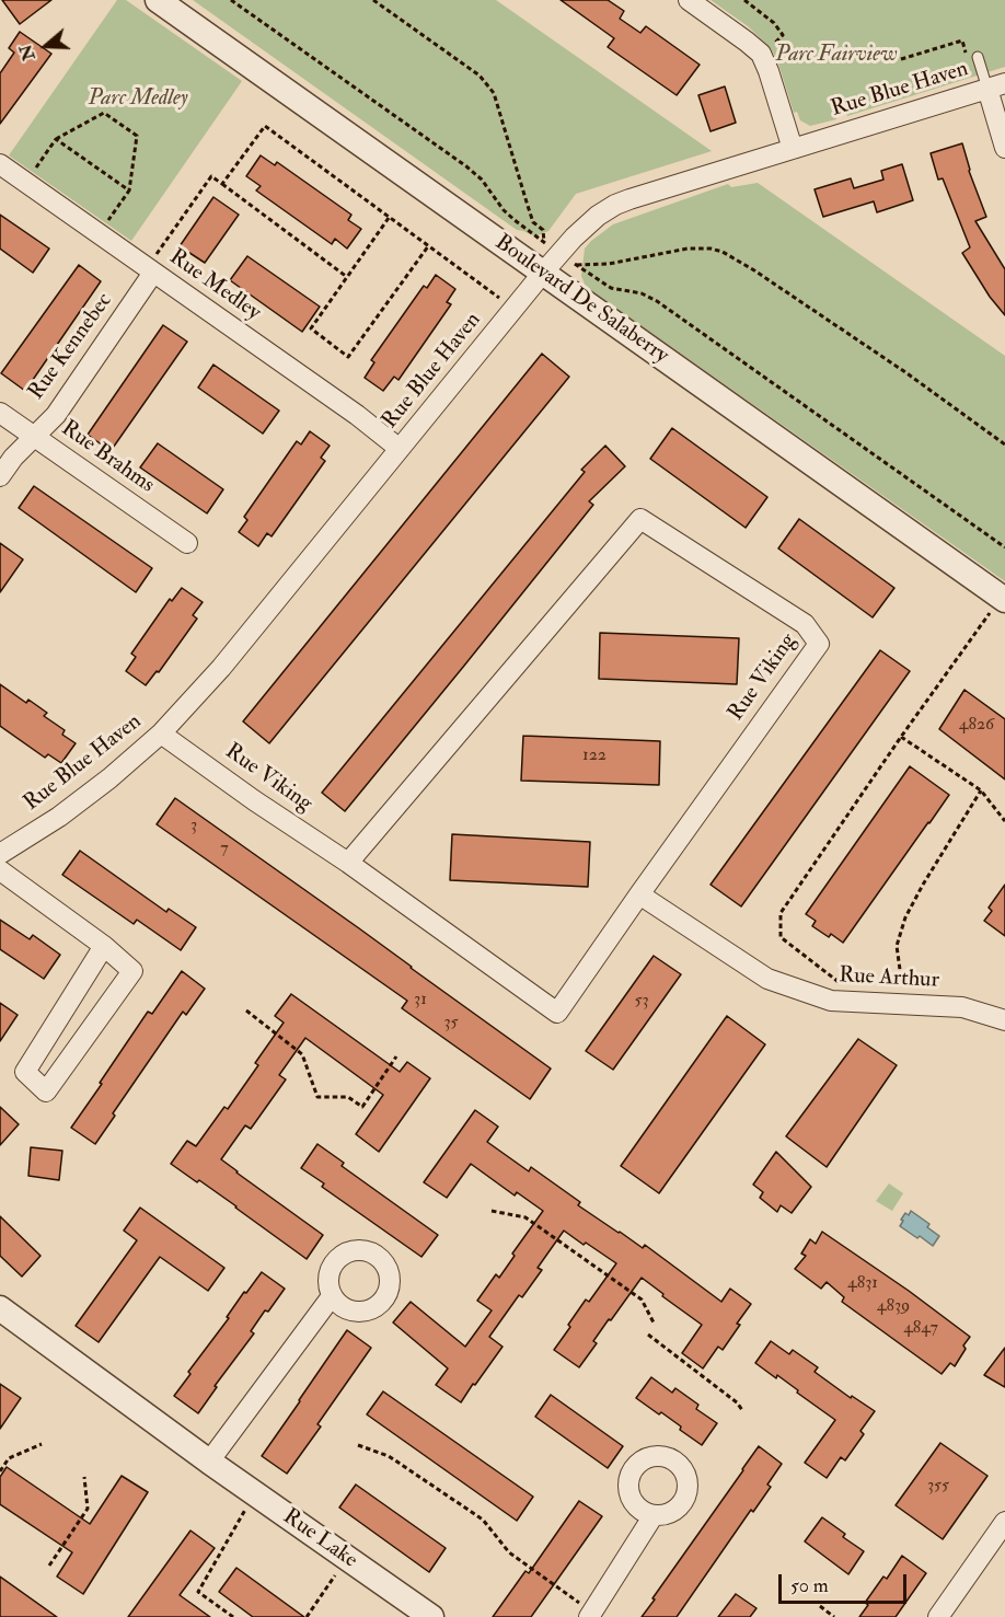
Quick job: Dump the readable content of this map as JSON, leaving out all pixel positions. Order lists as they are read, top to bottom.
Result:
{
  "streets": {
    "street": [
      "Rue Blue Haven",
      "Rue Medley",
      "Boulevard De Salaberry",
      "Rue Kennebec",
      "Rue Brahms",
      "Rue Viking",
      "Rue Arthur",
      "Rue Lake"
    ]
  },
  "crossings": [
    ["Rue Blue Haven", "Rue Medley"],
    ["Rue Blue Haven", "Boulevard De Salaberry"],
    ["Rue Blue Haven", "Rue Viking"],
    ["Rue Medley", "Rue Kennebec"],
    ["Rue Kennebec", "Rue Brahms"],
    ["Rue Viking", "Rue Arthur"]
  ],
  "parks": ["Parc Fairview", "Parc Medley"],
  "house_numbers": [
    "4826",
    "122",
    "3",
    "7",
    "31",
    "53",
    "35",
    "4831",
    "4839",
    "4847",
    "355"
  ],
  "scale_bar": "50 m",
  "north": "left"
}
